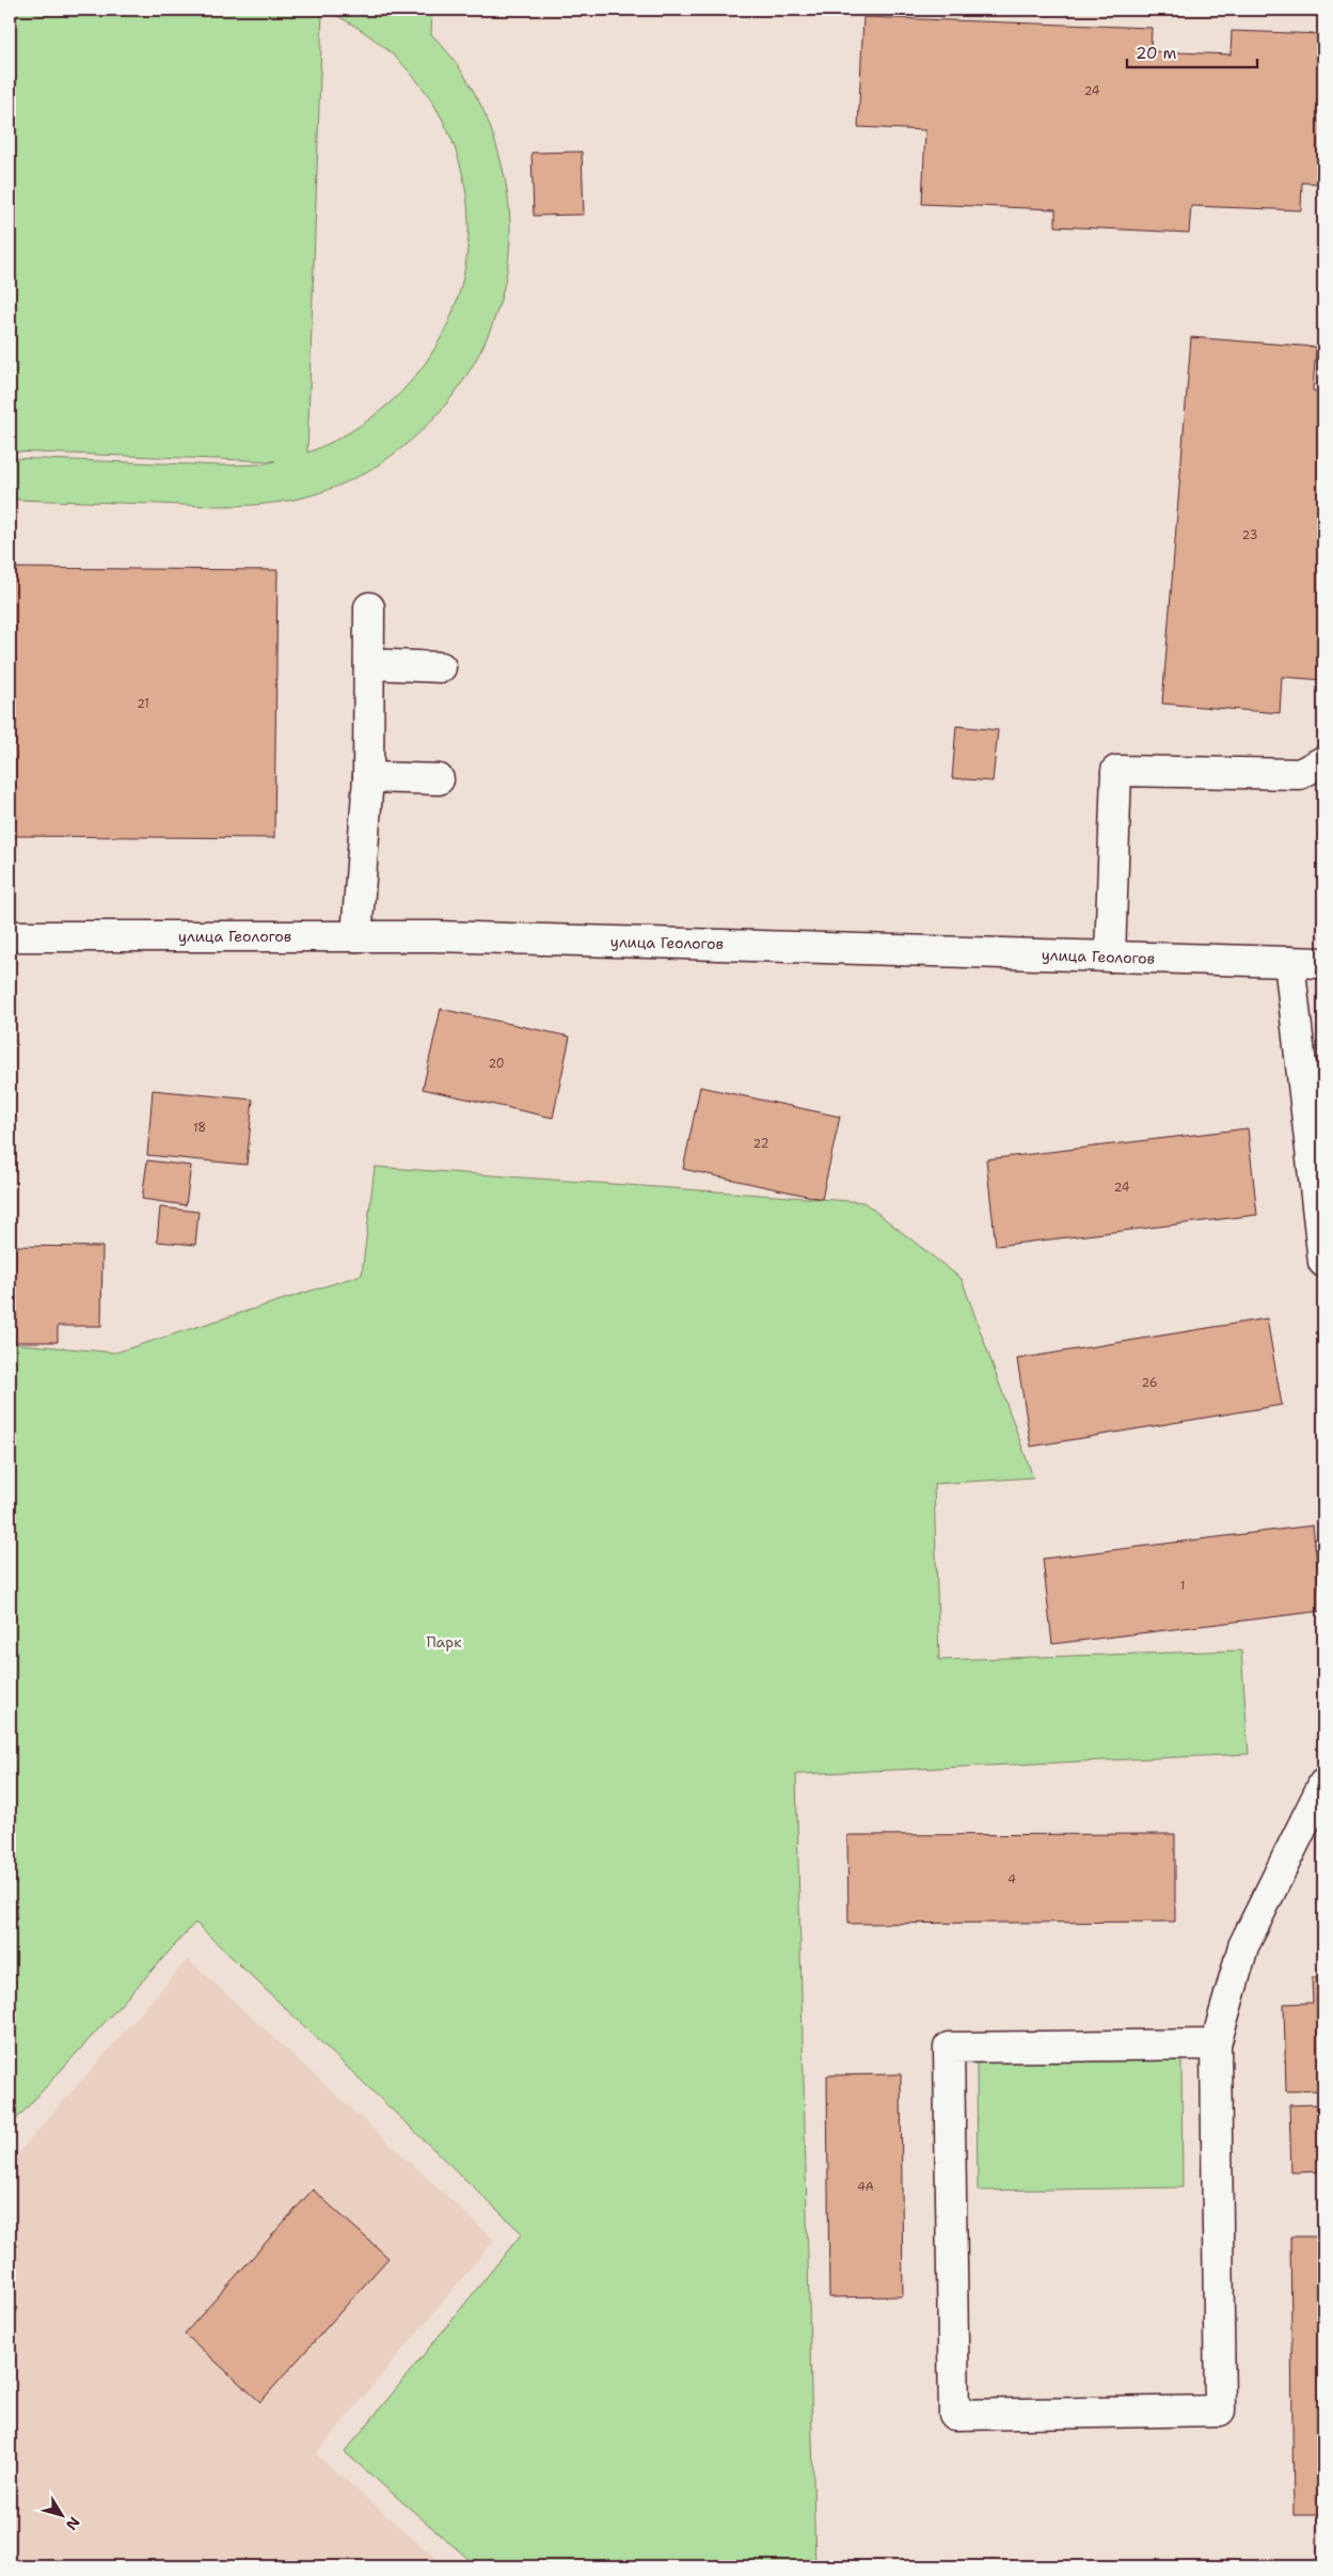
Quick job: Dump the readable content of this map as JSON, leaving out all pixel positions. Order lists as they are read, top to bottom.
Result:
{
  "streets": {
    "street": ["улица Геологов"]
  },
  "parks": ["Парк"],
  "house_numbers": [
    "24",
    "23",
    "21",
    "20",
    "18",
    "22",
    "24",
    "26",
    "1",
    "4",
    "4А"
  ],
  "scale_bar": "20 m",
  "north": "bottom right"
}
